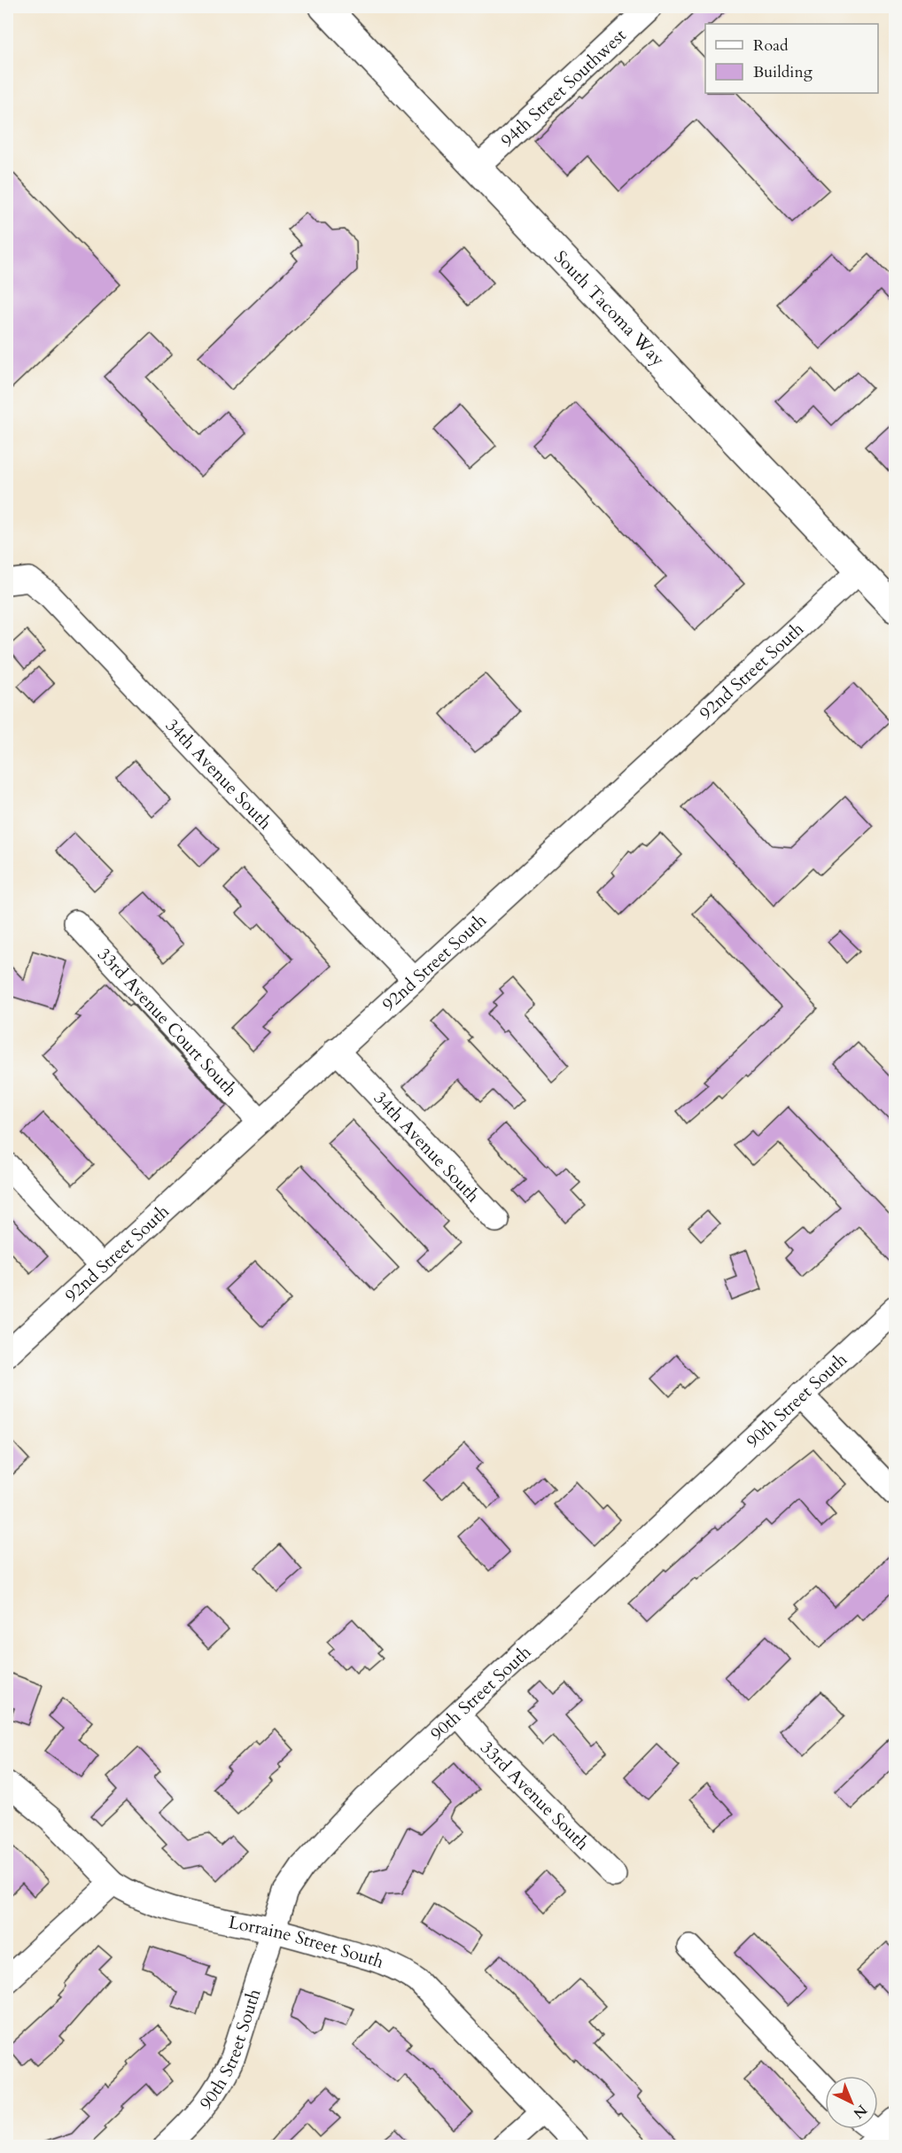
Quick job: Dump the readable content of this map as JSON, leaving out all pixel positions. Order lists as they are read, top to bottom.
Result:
{
  "streets": {
    "main road": ["South Tacoma Way"],
    "street": [
      "94th Street Southwest",
      "92nd Street South",
      "34th Avenue South",
      "33rd Avenue Court South",
      "90th Street South",
      "33rd Avenue South",
      "Lorraine Street South"
    ]
  },
  "crossings": [
    ["94th Street Southwest", "South Tacoma Way"],
    ["South Tacoma Way", "92nd Street South"],
    ["92nd Street South", "34th Avenue South"],
    ["92nd Street South", "33rd Avenue Court South"],
    ["90th Street South", "33rd Avenue South"],
    ["90th Street South", "Lorraine Street South"]
  ],
  "legend": ["Road", "Building"],
  "north": "bottom right"
}
